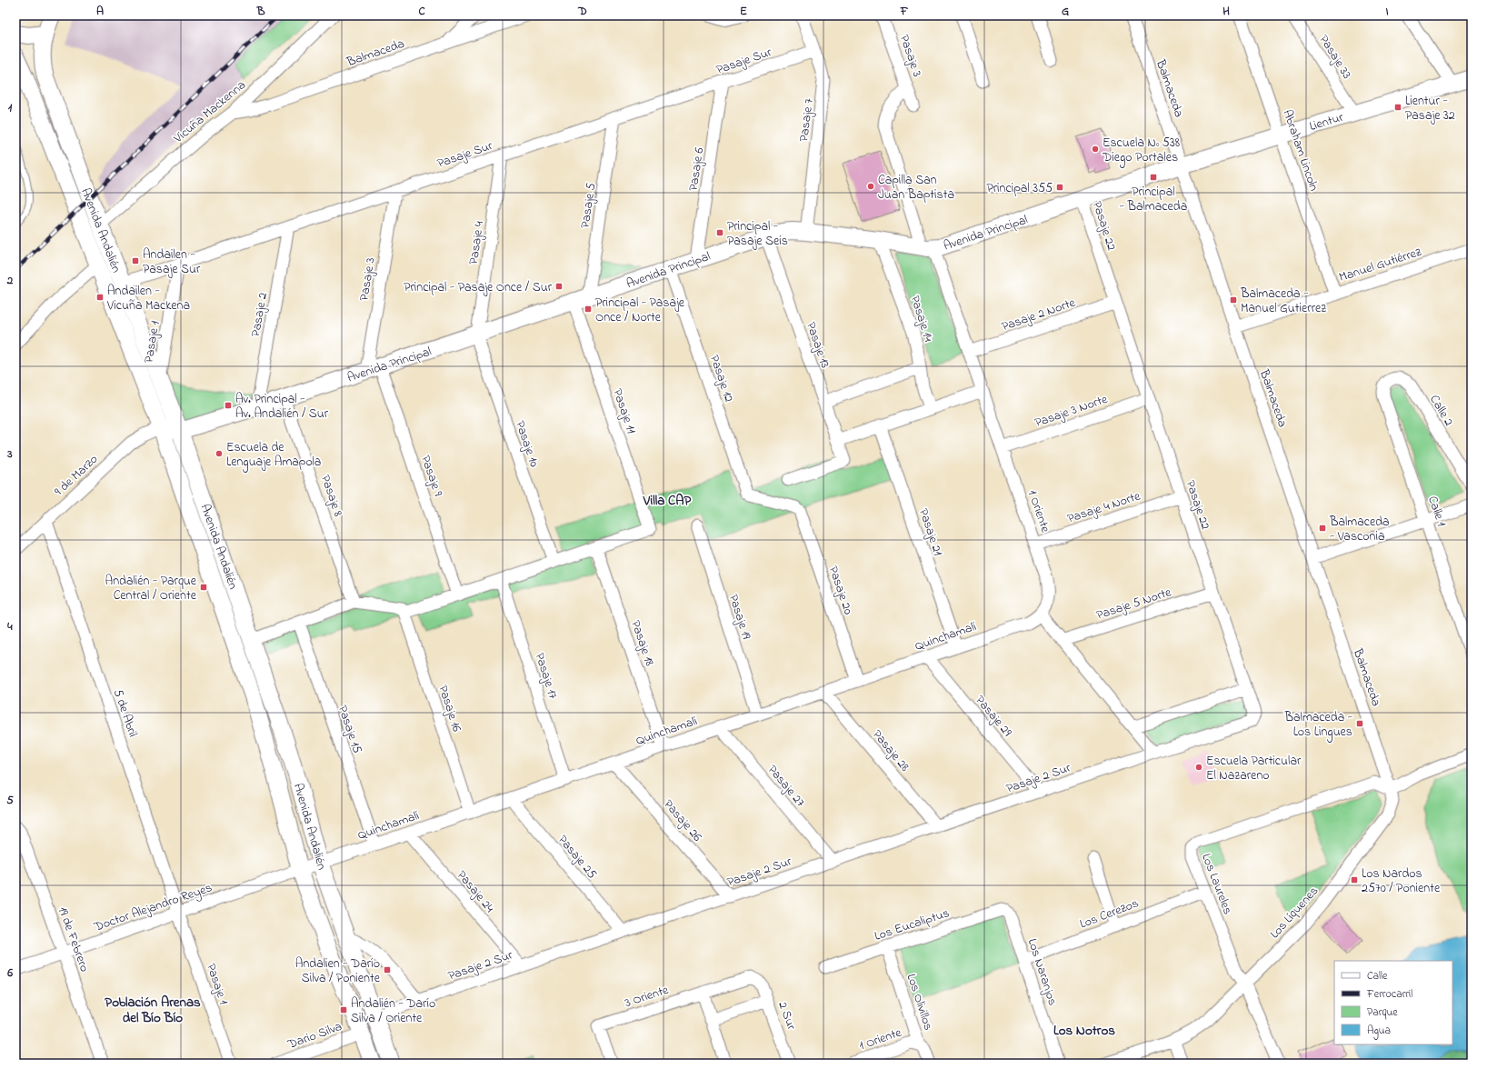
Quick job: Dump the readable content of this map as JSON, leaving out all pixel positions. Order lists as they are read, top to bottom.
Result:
{
  "streets": {
    "main road": ["Lientur", "Avenida Andalién", "Avenida Principal"],
    "street": [
      "Balmaceda",
      "Pasaje 3",
      "Pasaje 33",
      "Pasaje Sur",
      "Vicuña Mackenna",
      "Pasaje 7",
      "Abraham Lincoln",
      "Pasaje 6",
      "Pasaje 5",
      "Pasaje 22",
      "Pasaje 4",
      "Manuel Gutiérrez",
      "Pasaje 2 Norte",
      "Pasaje 2",
      "Pasaje 14",
      "Pasaje 1",
      "Pasaje 13",
      "Pasaje 12",
      "Pasaje 3 Norte",
      "Calle 2",
      "Pasaje 11",
      "Pasaje 10",
      "9 de Marzo",
      "Pasaje 9",
      "Pasaje 8",
      "Pasaje 4 Norte",
      "1 Oriente",
      "Calle 1",
      "Pasaje 21",
      "Pasaje 20",
      "Pasaje 5 Norte",
      "Pasaje 19",
      "Quinchamalí",
      "Pasaje 18",
      "Pasaje 17",
      "Pasaje 16",
      "5 de Abril",
      "Pasaje 29",
      "Pasaje 15",
      "Pasaje 28",
      "Pasaje 2 Sur",
      "Pasaje 27",
      "Pasaje 26",
      "Pasaje 25",
      "Los Laureles",
      "Pasaje 24",
      "Doctor Alejandro Reyes",
      "Los Líquenes",
      "Los Cerezos",
      "Los Eucaliptus",
      "19 de Febrero",
      "Los Naranjos",
      "3 Oriente",
      "Los Olivillos",
      "2 Sur",
      "Dario Silva"
    ]
  },
  "crossings": [
    ["Balmaceda", "Vicuña Mackenna"],
    ["Balmaceda", "Lientur"],
    ["Balmaceda", "Avenida Principal"],
    ["Balmaceda", "Manuel Gutiérrez"],
    ["Balmaceda", "Los Laureles"],
    ["Balmaceda", "Los Líquenes"],
    ["Pasaje 3", "Pasaje Sur"],
    ["Pasaje 3", "Avenida Principal"],
    ["Pasaje 3", "Pasaje 9"],
    ["Pasaje 3", "1 Oriente"],
    ["Pasaje 33", "Lientur"],
    ["Pasaje Sur", "Pasaje 7"],
    ["Pasaje Sur", "Pasaje 6"],
    ["Pasaje Sur", "Pasaje 5"],
    ["Pasaje Sur", "Avenida Andalién"],
    ["Pasaje Sur", "Pasaje 4"],
    ["Pasaje Sur", "Pasaje 2"],
    ["Pasaje Sur", "Pasaje 1"],
    ["Vicuña Mackenna", "Avenida Andalién"],
    ["Pasaje 7", "Avenida Principal"],
    ["Lientur", "Abraham Lincoln"],
    ["Lientur", "Avenida Principal"],
    ["Abraham Lincoln", "Manuel Gutiérrez"],
    ["Pasaje 6", "Avenida Principal"],
    ["Pasaje 5", "Avenida Principal"],
    ["Pasaje 5", "Pasaje 11"],
    ["Pasaje 22", "Avenida Principal"],
    ["Pasaje 22", "Pasaje 2 Norte"],
    ["Pasaje 22", "Pasaje 3 Norte"],
    ["Pasaje 22", "Pasaje 4 Norte"],
    ["Pasaje 22", "Pasaje 5 Norte"],
    ["Pasaje 22", "Pasaje 2 Sur"],
    ["Avenida Andalién", "Avenida Principal"],
    ["Avenida Andalién", "Pasaje 1"],
    ["Avenida Andalién", "9 de Marzo"],
    ["Avenida Andalién", "Quinchamalí"],
    ["Avenida Andalién", "Pasaje 2 Sur"],
    ["Avenida Andalién", "Doctor Alejandro Reyes"],
    ["Avenida Andalién", "Dario Silva"],
    ["Avenida Principal", "Pasaje 4"],
    ["Avenida Principal", "Pasaje 2"],
    ["Avenida Principal", "Pasaje 14"],
    ["Avenida Principal", "Pasaje 13"],
    ["Avenida Principal", "Pasaje 12"],
    ["Avenida Principal", "Pasaje 11"],
    ["Avenida Principal", "Pasaje 10"],
    ["Avenida Principal", "9 de Marzo"],
    ["Avenida Principal", "Pasaje 9"],
    ["Avenida Principal", "Pasaje 8"],
    ["Avenida Principal", "1 Oriente"],
    ["Pasaje 4", "Pasaje 10"],
    ["Pasaje 2 Norte", "1 Oriente"],
    ["Pasaje 1", "5 de Abril"],
    ["Pasaje 1", "Doctor Alejandro Reyes"],
    ["Pasaje 12", "Pasaje 20"],
    ["Pasaje 3 Norte", "1 Oriente"],
    ["Calle 2", "Calle 1"],
    ["Pasaje 11", "Pasaje 18"],
    ["9 de Marzo", "5 de Abril"],
    ["Pasaje 4 Norte", "1 Oriente"],
    ["1 Oriente", "Quinchamalí"],
    ["1 Oriente", "Los Olivillos"],
    ["Pasaje 21", "Quinchamalí"],
    ["Pasaje 20", "Quinchamalí"],
    ["Pasaje 19", "Quinchamalí"],
    ["Quinchamalí", "Pasaje 18"],
    ["Quinchamalí", "Pasaje 17"],
    ["Quinchamalí", "Pasaje 16"],
    ["Quinchamalí", "Pasaje 29"],
    ["Quinchamalí", "Pasaje 15"],
    ["Quinchamalí", "Pasaje 28"],
    ["Quinchamalí", "Pasaje 27"],
    ["Quinchamalí", "Pasaje 26"],
    ["Quinchamalí", "Pasaje 25"],
    ["Quinchamalí", "Pasaje 24"],
    ["Quinchamalí", "Doctor Alejandro Reyes"],
    ["5 de Abril", "Doctor Alejandro Reyes"],
    ["Pasaje 29", "Pasaje 2 Sur"],
    ["Pasaje 28", "Pasaje 2 Sur"],
    ["Pasaje 2 Sur", "Pasaje 27"],
    ["Pasaje 2 Sur", "Pasaje 26"],
    ["Pasaje 2 Sur", "Pasaje 25"],
    ["Pasaje 2 Sur", "Pasaje 24"],
    ["Los Laureles", "Los Líquenes"],
    ["Los Laureles", "Los Cerezos"],
    ["Doctor Alejandro Reyes", "19 de Febrero"],
    ["Los Cerezos", "Los Naranjos"],
    ["Los Eucaliptus", "Los Naranjos"],
    ["Los Eucaliptus", "Los Olivillos"],
    ["3 Oriente", "2 Sur"]
  ],
  "districts": ["Villa CAP", "Población Arenas del Bío Bío", "Los Notros"],
  "places": {
    "transit": [
      "Lientur - Pasaje 32",
      "Principal - Balmaceda",
      "Principal 355",
      "Principal - Pasaje Seis",
      "Andailen - Pasaje Sur",
      "Principal - Pasaje Once / Sur",
      "Andailen - Vicuña Mackena",
      "Balmaceda - Manuel Gutierrez",
      "Principal - Pasaje Once / Norte",
      "Av. Principal - Av. Andalién / Sur",
      "Balmaceda - Vasconia",
      "Andalién - Parque Central / Oriente",
      "Balmaceda - Los Lingues",
      "Los Nardos 2570 / Poniente",
      "Andalien - Darío Silva / Poniente",
      "Andalién - Darío Silva / Oriente"
    ],
    "other": [
      "Escuela Nº 538 Diego Portales",
      "Capilla San Juan Baptista",
      "Escuela de Lenguaje Amapola",
      "Escuela Particular El Nazareno"
    ]
  },
  "legend": [
    "Calle",
    "Ferrocarril",
    "Parque",
    "Agua"
  ],
  "grid": {
    "columns": [
      "A",
      "B",
      "C",
      "D",
      "E",
      "F",
      "G",
      "H",
      "I"
    ],
    "rows": [
      "1",
      "2",
      "3",
      "4",
      "5",
      "6"
    ]
  }
}
